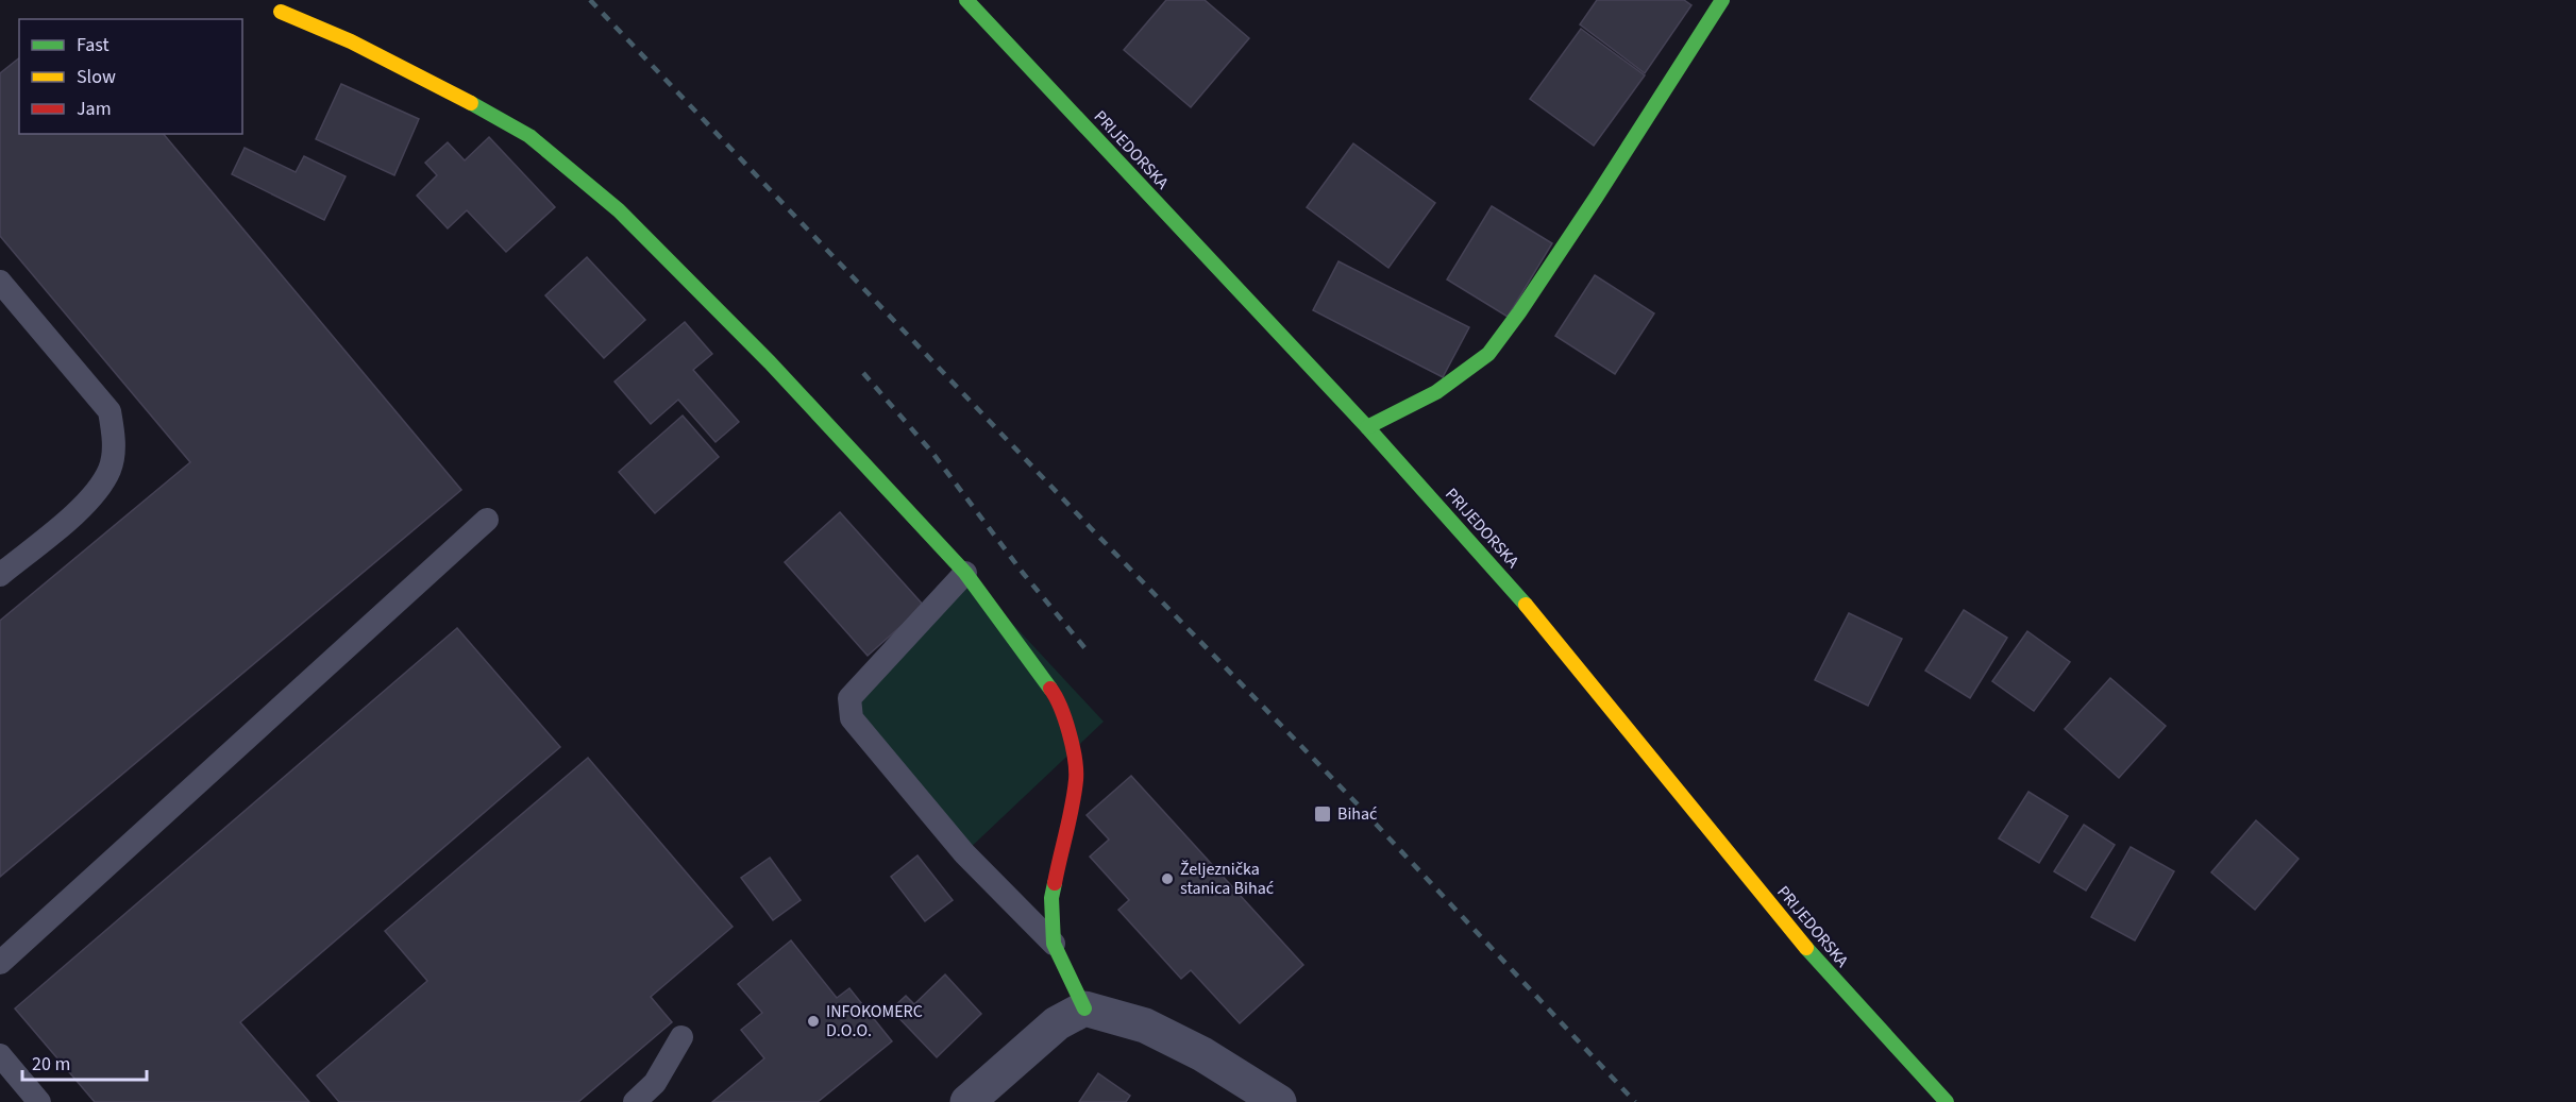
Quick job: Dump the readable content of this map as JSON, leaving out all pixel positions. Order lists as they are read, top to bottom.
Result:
{
  "streets": {
    "street": ["PRIJEDORSKA"]
  },
  "places": {
    "transit": ["Bihać"],
    "other": ["Željeznička stanica Bihać", "INFOKOMERC D.O.O."]
  },
  "legend": ["Fast", "Slow", "Jam"],
  "scale_bar": "20 m"
}
